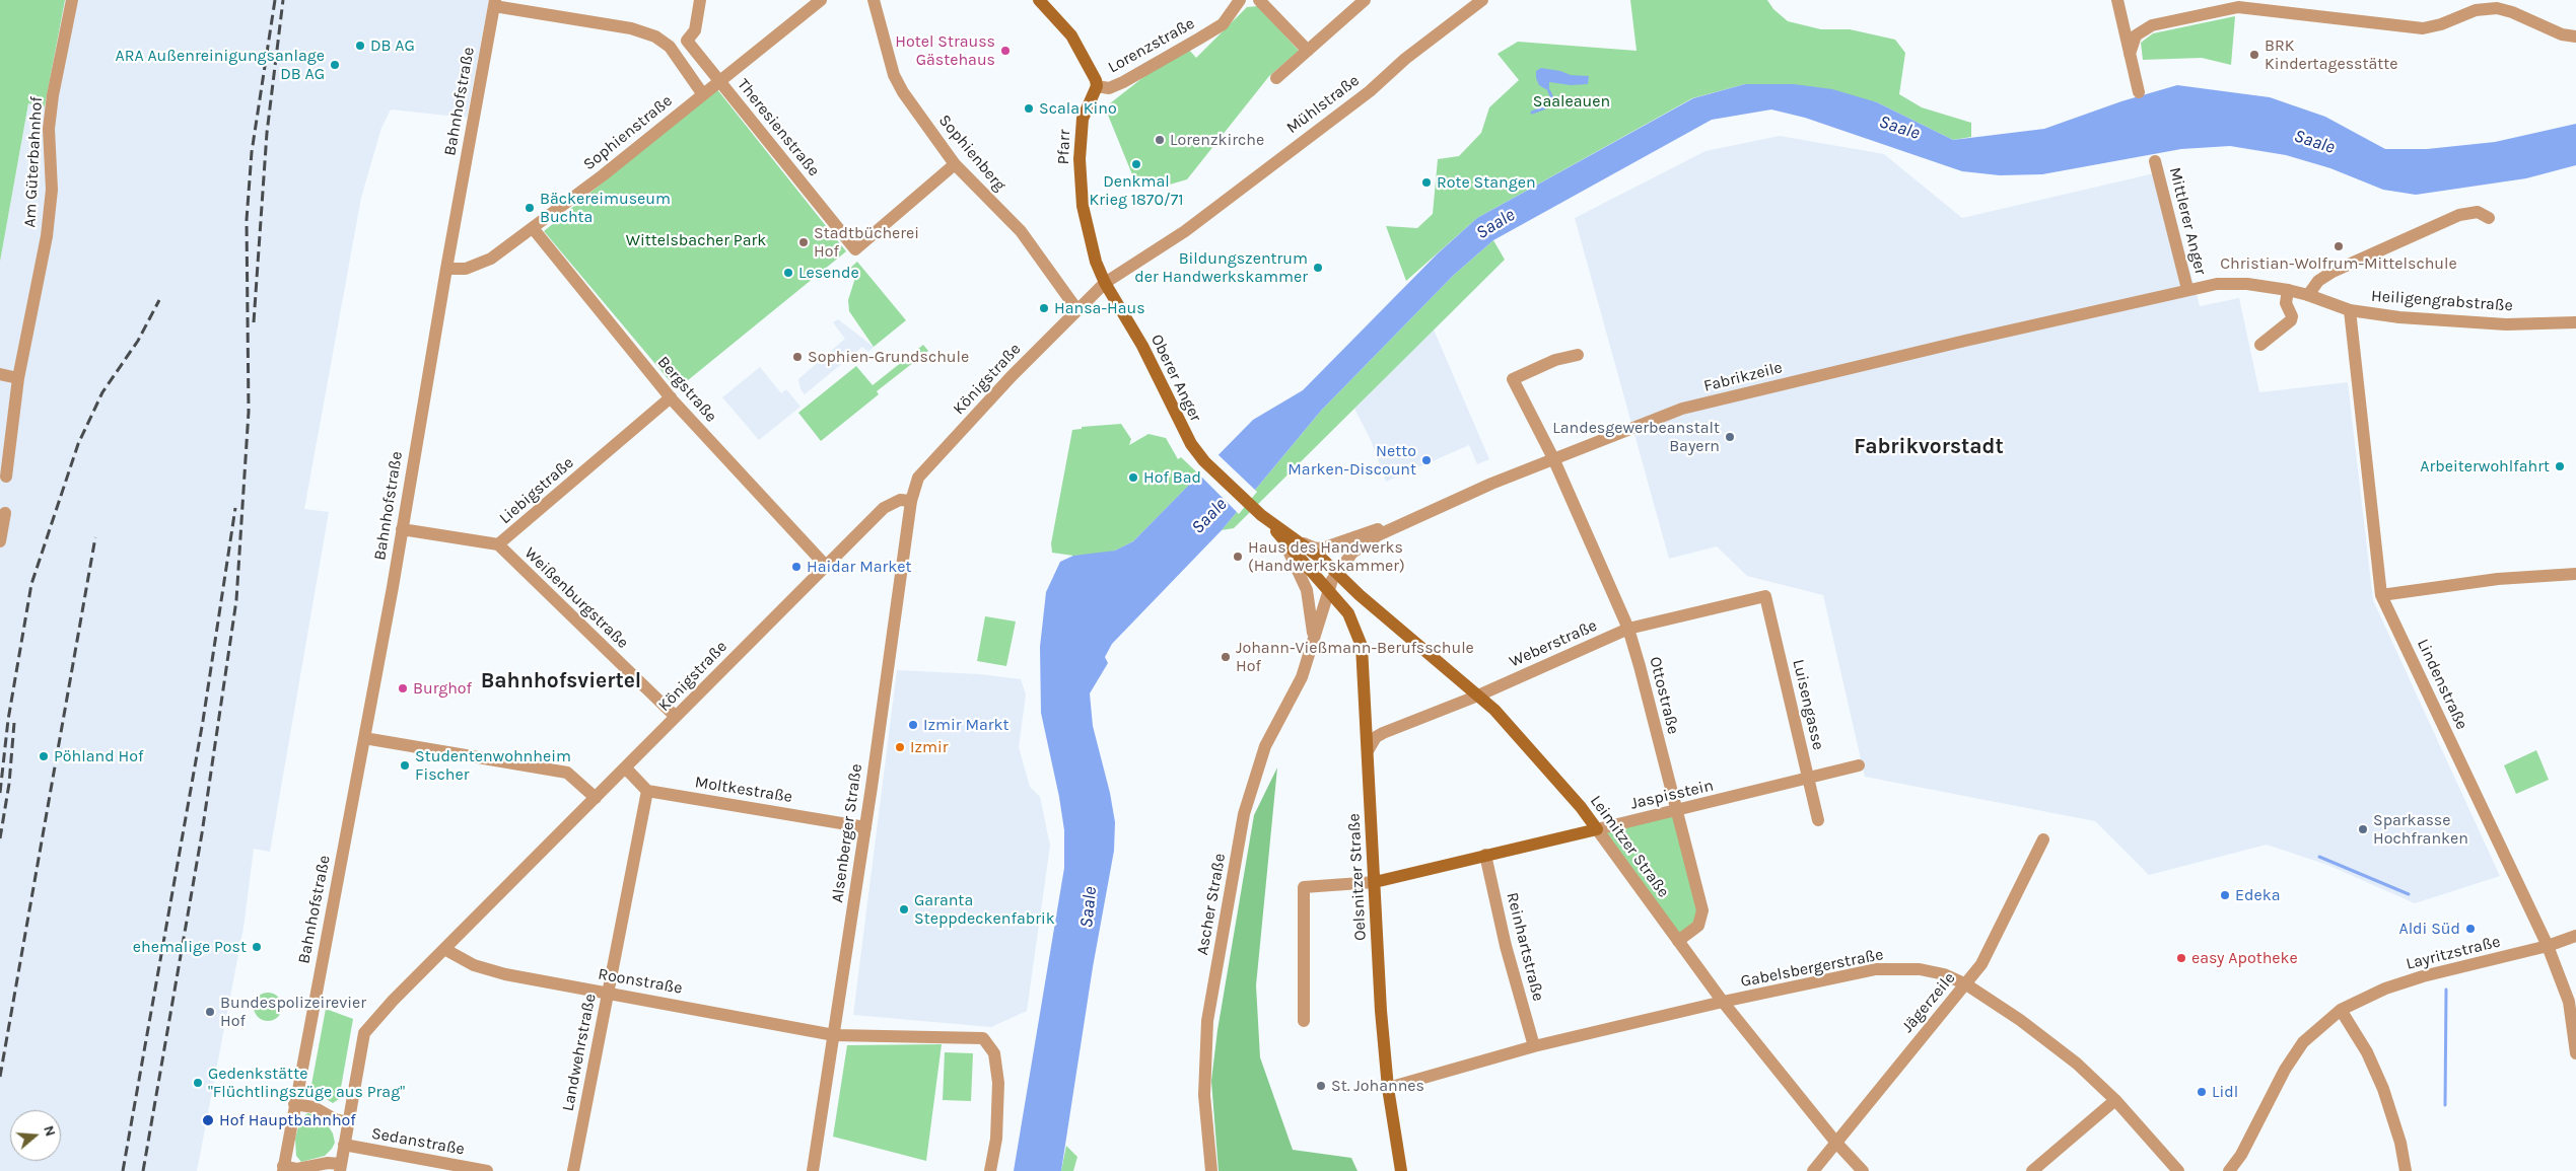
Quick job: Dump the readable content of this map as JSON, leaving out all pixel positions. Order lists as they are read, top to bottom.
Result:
{
  "streets": {
    "main road": [
      "Pfarr",
      "Oberer Anger",
      "Jaspisstein",
      "Leimitzer Straße",
      "Oelsnitzer Straße"
    ],
    "street": [
      "Lorenzstraße",
      "Bahnhofstraße",
      "Mühlstraße",
      "Theresienstraße",
      "Sophienstraße",
      "Sophienberg",
      "Am Güterbahnhof",
      "Mittlerer Anger",
      "Heiligengrabstraße",
      "Fabrikzeile",
      "Königstraße",
      "Bergstraße",
      "Liebigstraße",
      "Weißenburgstraße",
      "Weberstraße",
      "Lindenstraße",
      "Ottostraße",
      "Luisengasse",
      "Moltkestraße",
      "Alsenberger Straße",
      "Ascher Straße",
      "Reinhartstraße",
      "Layritzstraße",
      "Gabelsbergerstraße",
      "Roonstraße",
      "Jägerzeile",
      "Landwehrstraße",
      "Sedanstraße"
    ]
  },
  "crossings": [
    ["Lorenzstraße", "Pfarr"],
    ["Bahnhofstraße", "Sophienstraße"],
    ["Bahnhofstraße", "Liebigstraße"],
    ["Mühlstraße", "Pfarr"],
    ["Mühlstraße", "Oberer Anger"],
    ["Mühlstraße", "Königstraße"],
    ["Theresienstraße", "Sophienstraße"],
    ["Theresienstraße", "Sophienberg"],
    ["Sophienstraße", "Bergstraße"],
    ["Pfarr", "Oberer Anger"],
    ["Pfarr", "Königstraße"],
    ["Sophienberg", "Königstraße"],
    ["Mittlerer Anger", "Heiligengrabstraße"],
    ["Mittlerer Anger", "Fabrikzeile"],
    ["Heiligengrabstraße", "Fabrikzeile"],
    ["Heiligengrabstraße", "Lindenstraße"],
    ["Fabrikzeile", "Ottostraße"],
    ["Fabrikzeile", "Leimitzer Straße"],
    ["Fabrikzeile", "Oelsnitzer Straße"],
    ["Fabrikzeile", "Ascher Straße"],
    ["Oberer Anger", "Königstraße"],
    ["Oberer Anger", "Leimitzer Straße"],
    ["Oberer Anger", "Oelsnitzer Straße"],
    ["Königstraße", "Bergstraße"],
    ["Königstraße", "Weißenburgstraße"],
    ["Königstraße", "Alsenberger Straße"],
    ["Königstraße", "Roonstraße"],
    ["Königstraße", "Sedanstraße"],
    ["Bergstraße", "Liebigstraße"],
    ["Liebigstraße", "Weißenburgstraße"],
    ["Weberstraße", "Ottostraße"],
    ["Weberstraße", "Luisengasse"],
    ["Weberstraße", "Leimitzer Straße"],
    ["Weberstraße", "Oelsnitzer Straße"],
    ["Lindenstraße", "Layritzstraße"],
    ["Ottostraße", "Jaspisstein"],
    ["Ottostraße", "Leimitzer Straße"],
    ["Luisengasse", "Jaspisstein"],
    ["Moltkestraße", "Alsenberger Straße"],
    ["Moltkestraße", "Landwehrstraße"],
    ["Jaspisstein", "Leimitzer Straße"],
    ["Jaspisstein", "Oelsnitzer Straße"],
    ["Jaspisstein", "Reinhartstraße"],
    ["Alsenberger Straße", "Roonstraße"],
    ["Leimitzer Straße", "Oelsnitzer Straße"],
    ["Leimitzer Straße", "Gabelsbergerstraße"],
    ["Leimitzer Straße", "Jägerzeile"],
    ["Oelsnitzer Straße", "Ascher Straße"],
    ["Oelsnitzer Straße", "Gabelsbergerstraße"],
    ["Reinhartstraße", "Gabelsbergerstraße"],
    ["Gabelsbergerstraße", "Jägerzeile"],
    ["Roonstraße", "Landwehrstraße"]
  ],
  "districts": ["Fabrikvorstadt", "Bahnhofsviertel"],
  "water": ["Saale"],
  "parks": ["Saaleauen", "Wittelsbacher Park"],
  "places": [
    "DB AG",
    "Hotel Strauss Gästehaus",
    "BRK Kindertagesstätte",
    "ARA Außenreinigungsanlage DB AG",
    "Scala Kino",
    "Lorenzkirche",
    "Denkmal Krieg 1870/71",
    "Rote Stangen",
    "Bäckereimuseum Buchta",
    "Stadtbücherei Hof",
    "Christian-Wolfrum-Mittelschule",
    "Bildungszentrum der Handwerkskammer",
    "Lesende",
    "Hansa-Haus",
    "Sophien-Grundschule",
    "Landesgewerbeanstalt Bayern",
    "Netto Marken-Discount",
    "Arbeiterwohlfahrt",
    "Hof Bad",
    "Haus des Handwerks (Handwerkskammer)",
    "Haidar Market",
    "Johann-Vießmann-Berufsschule Hof",
    "Burghof",
    "Izmir Markt",
    "Izmir",
    "Pöhland Hof",
    "Studentenwohnheim Fischer",
    "Sparkasse Hochfranken",
    "Edeka",
    "Garanta Steppdeckenfabrik",
    "Aldi Süd",
    "ehemalige Post",
    "easy Apotheke",
    "Bundespolizeirevier Hof",
    "Gedenkstätte \"Flüchtlingszüge aus Prag\"",
    "St. Johannes",
    "Lidl",
    "Hof Hauptbahnhof"
  ],
  "north": "right"
}
